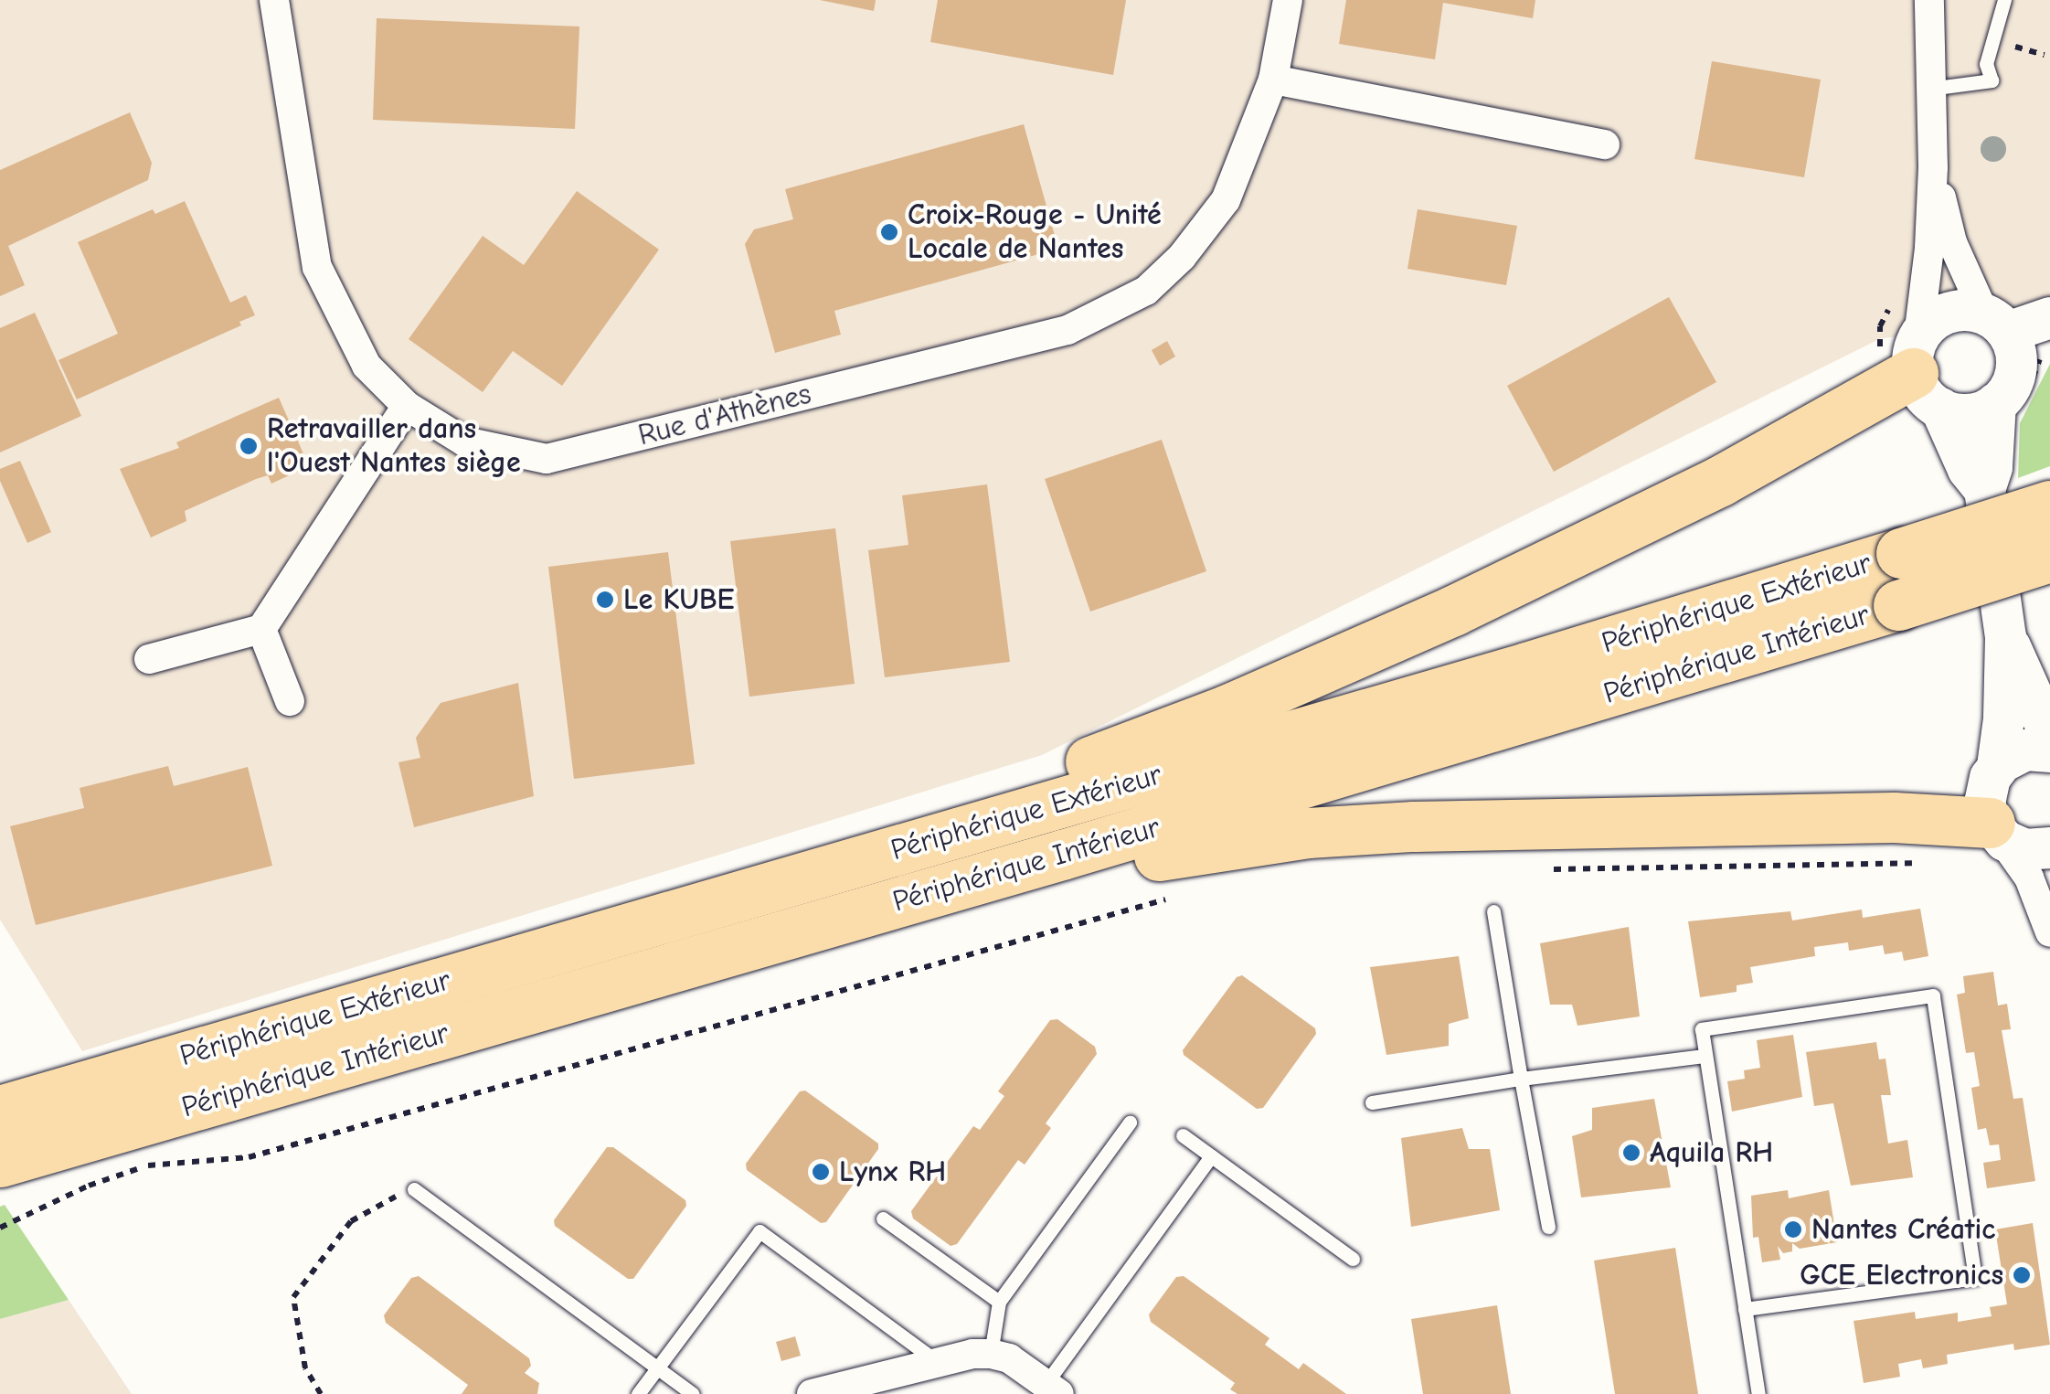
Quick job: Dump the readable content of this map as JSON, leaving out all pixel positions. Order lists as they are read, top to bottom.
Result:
{
  "streets": {
    "highway": ["Périphérique Extérieur", "Périphérique Intérieur"],
    "street": ["Rue d'Athènes"]
  },
  "places": [
    "Croix-Rouge - Unité Locale de Nantes",
    "Retravailler dans l'Ouest Nantes siège",
    "Le KUBE",
    "Aquila RH",
    "Lynx RH",
    "Nantes Créatic",
    "GCE Electronics"
  ]
}
